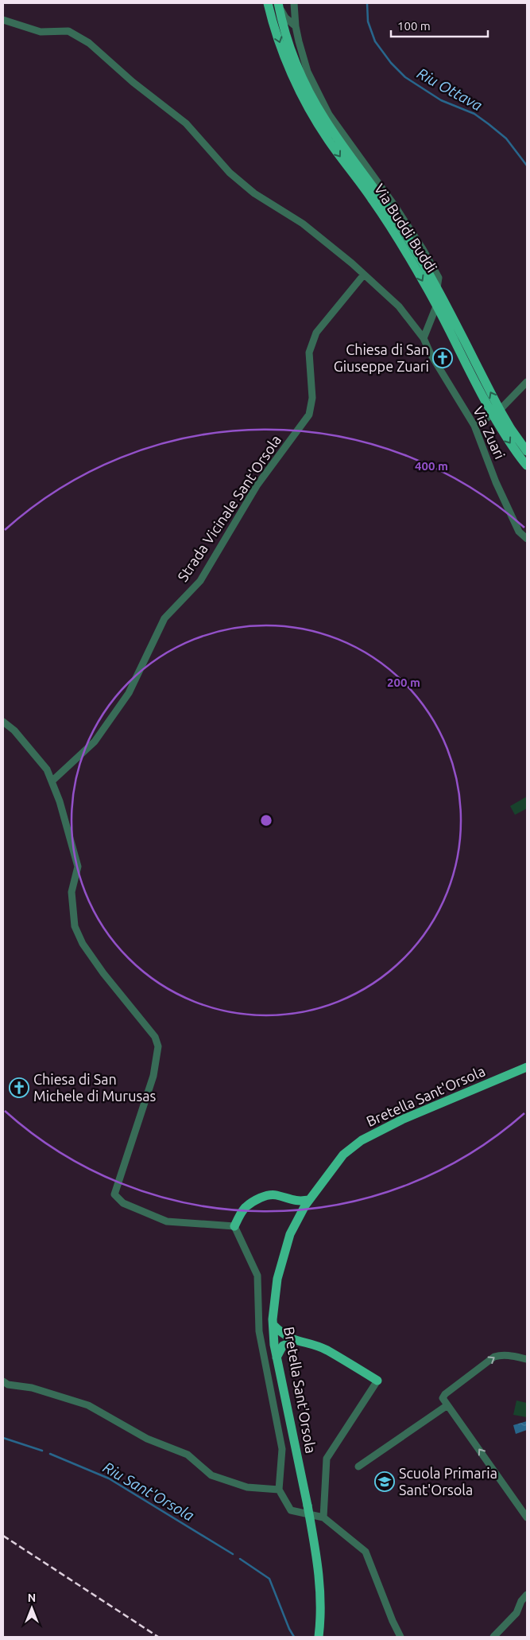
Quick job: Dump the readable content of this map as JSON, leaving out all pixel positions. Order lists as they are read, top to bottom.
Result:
{
  "streets": {
    "main road": ["Via Buddi Buddi", "Bretella Sant'Orsola"],
    "street": ["Via Zuari", "Strada Vicinale Sant'Orsola"]
  },
  "crossings": [
    ["Via Zuari", "Strada Vicinale Sant'Orsola"]
  ],
  "water": ["Riu Ottava", "Riu Sant'Orsola"],
  "places": {
    "church": ["Chiesa di San Giuseppe Zuari", "Chiesa di San Michele di Murusas"],
    "school or university": ["Scuola Primaria Sant'Orsola"]
  },
  "scale_bar": "100 m",
  "north": "top",
  "rings": ["400 m", "200 m"]
}
